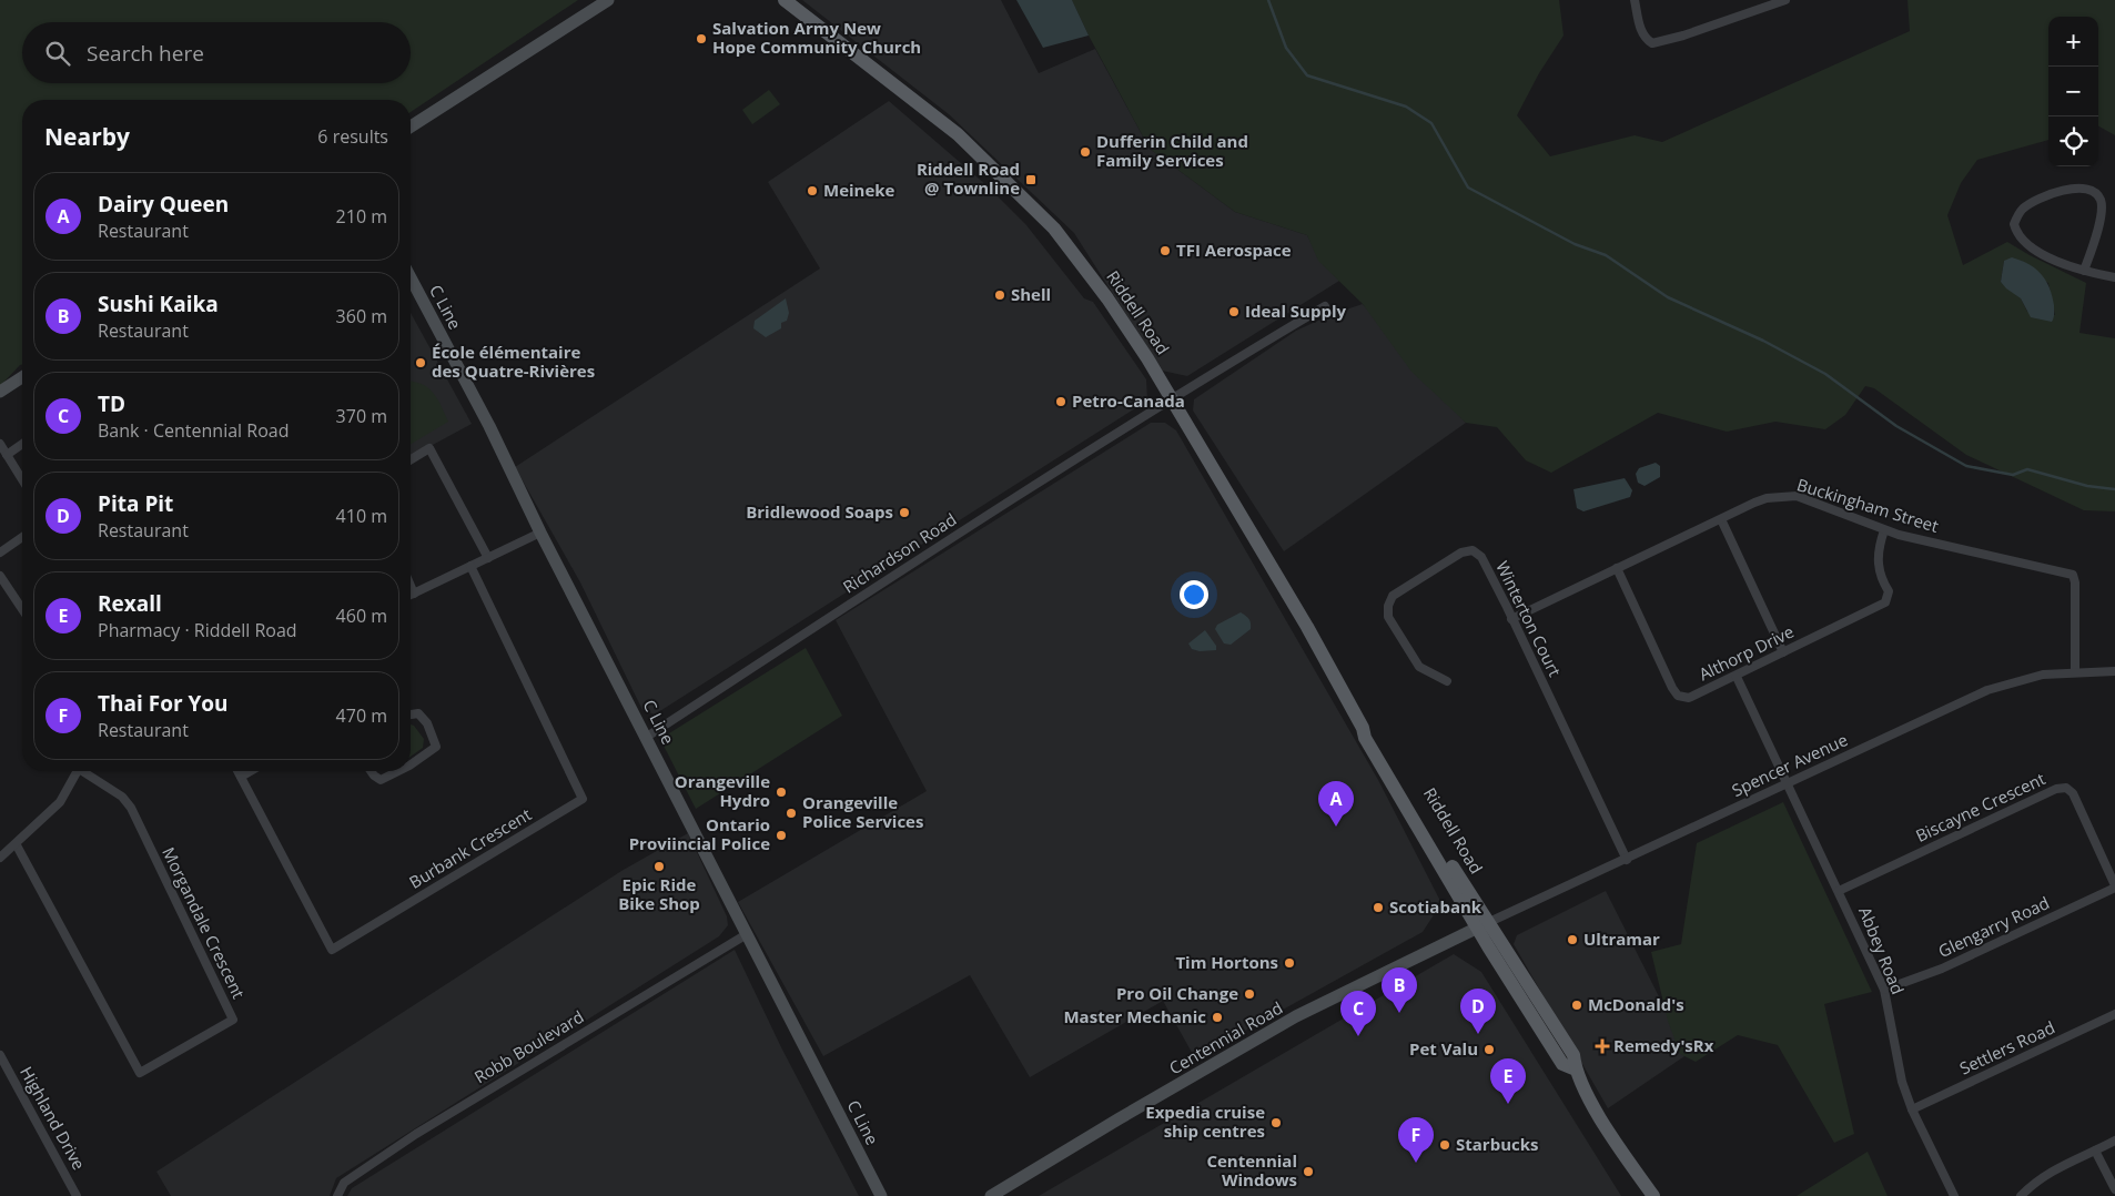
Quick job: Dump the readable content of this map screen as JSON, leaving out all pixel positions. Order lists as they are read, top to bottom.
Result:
{
  "streets": {
    "main road": ["Riddell Road"],
    "street": [
      "C Line",
      "Buckingham Street",
      "Richardson Road",
      "Winterton Court",
      "Althorp Drive",
      "Spencer Avenue",
      "Biscayne Crescent",
      "Burbank Crescent",
      "Morgandale Crescent",
      "Glengarry Road",
      "Abbey Road",
      "Centennial Road",
      "Robb Boulevard",
      "Settlers Road",
      "Highland Drive"
    ]
  },
  "crossings": [
    ["C Line", "Richardson Road"],
    ["C Line", "Robb Boulevard"],
    ["Riddell Road", "Richardson Road"],
    ["Riddell Road", "Spencer Avenue"],
    ["Riddell Road", "Centennial Road"],
    ["Buckingham Street", "Winterton Court"],
    ["Buckingham Street", "Althorp Drive"],
    ["Buckingham Street", "Spencer Avenue"],
    ["Winterton Court", "Spencer Avenue"],
    ["Althorp Drive", "Abbey Road"],
    ["Spencer Avenue", "Abbey Road"],
    ["Spencer Avenue", "Centennial Road"],
    ["Biscayne Crescent", "Glengarry Road"],
    ["Biscayne Crescent", "Abbey Road"],
    ["Glengarry Road", "Abbey Road"],
    ["Abbey Road", "Settlers Road"]
  ],
  "places": {
    "other": [
      "Salvation Army New Hope Community Church",
      "Dufferin Child and Family Services",
      "Meineke",
      "TFI Aerospace",
      "Shell",
      "Ideal Supply",
      "École élémentaire des Quatre-Rivières",
      "Petro-Canada",
      "Bridlewood Soaps",
      "Orangeville Hydro",
      "Orangeville Police Services",
      "Ontario Proviincial Police",
      "Epic Ride Bike Shop",
      "Scotiabank",
      "Ultramar",
      "Tim Hortons",
      "Pro Oil Change",
      "McDonald's",
      "Master Mechanic",
      "Pet Valu",
      "Expedia cruise ship centres",
      "Starbucks",
      "Centennial Windows"
    ],
    "transit": ["Riddell Road @ Townline"],
    "health": ["Remedy'sRx"]
  },
  "page": {
    "map_buttons": ["+", "−"],
    "search": "Search here",
    "heading": ["Nearby", "6 results"],
    "list": [
      {
        "mark": "A",
        "name": "Dairy Queen",
        "note": "Restaurant",
        "value": "210 m"
      },
      {
        "mark": "B",
        "name": "Sushi Kaika",
        "note": "Restaurant",
        "value": "360 m"
      },
      {
        "mark": "C",
        "name": "TD",
        "note": "Bank · Centennial Road",
        "value": "370 m"
      },
      {
        "mark": "D",
        "name": "Pita Pit",
        "note": "Restaurant",
        "value": "410 m"
      },
      {
        "mark": "E",
        "name": "Rexall",
        "note": "Pharmacy · Riddell Road",
        "value": "460 m"
      },
      {
        "mark": "F",
        "name": "Thai For You",
        "note": "Restaurant",
        "value": "470 m"
      }
    ],
    "pins": [
      "A",
      "B",
      "D",
      "C",
      "E",
      "F"
    ]
  }
}
